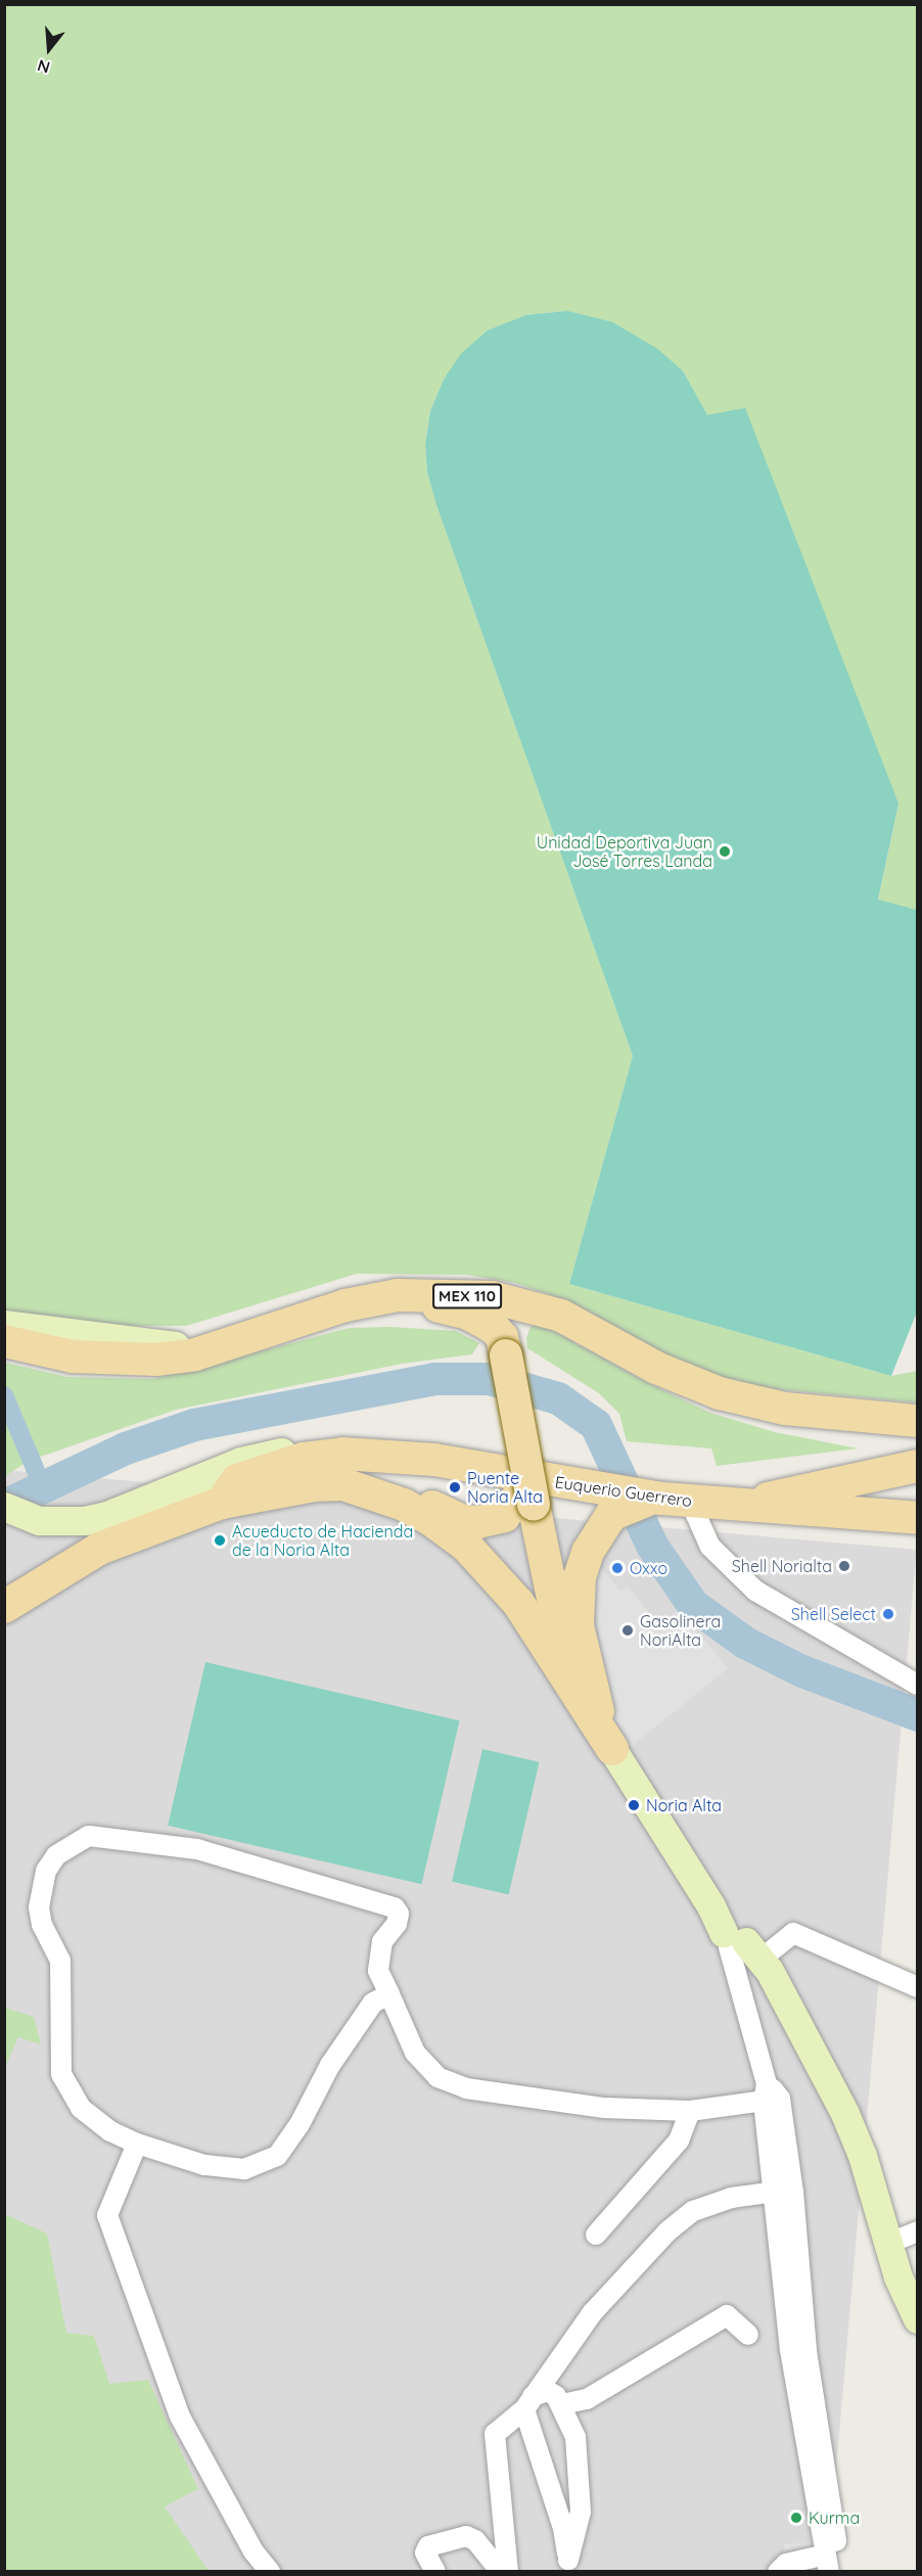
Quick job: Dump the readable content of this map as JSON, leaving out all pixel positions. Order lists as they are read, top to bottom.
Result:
{
  "streets": {
    "main road": ["MEX 110", "Euquerio Guerrero"]
  },
  "places": [
    "Unidad Deportiva Juan José Torres Landa",
    "Puente Noria Alta",
    "Acueducto de Hacienda de la Noria Alta",
    "Shell Norialta",
    "Oxxo",
    "Shell Select",
    "Gasolinera NoriAlta",
    "Noria Alta",
    "Kurma"
  ],
  "north": "bottom"
}
